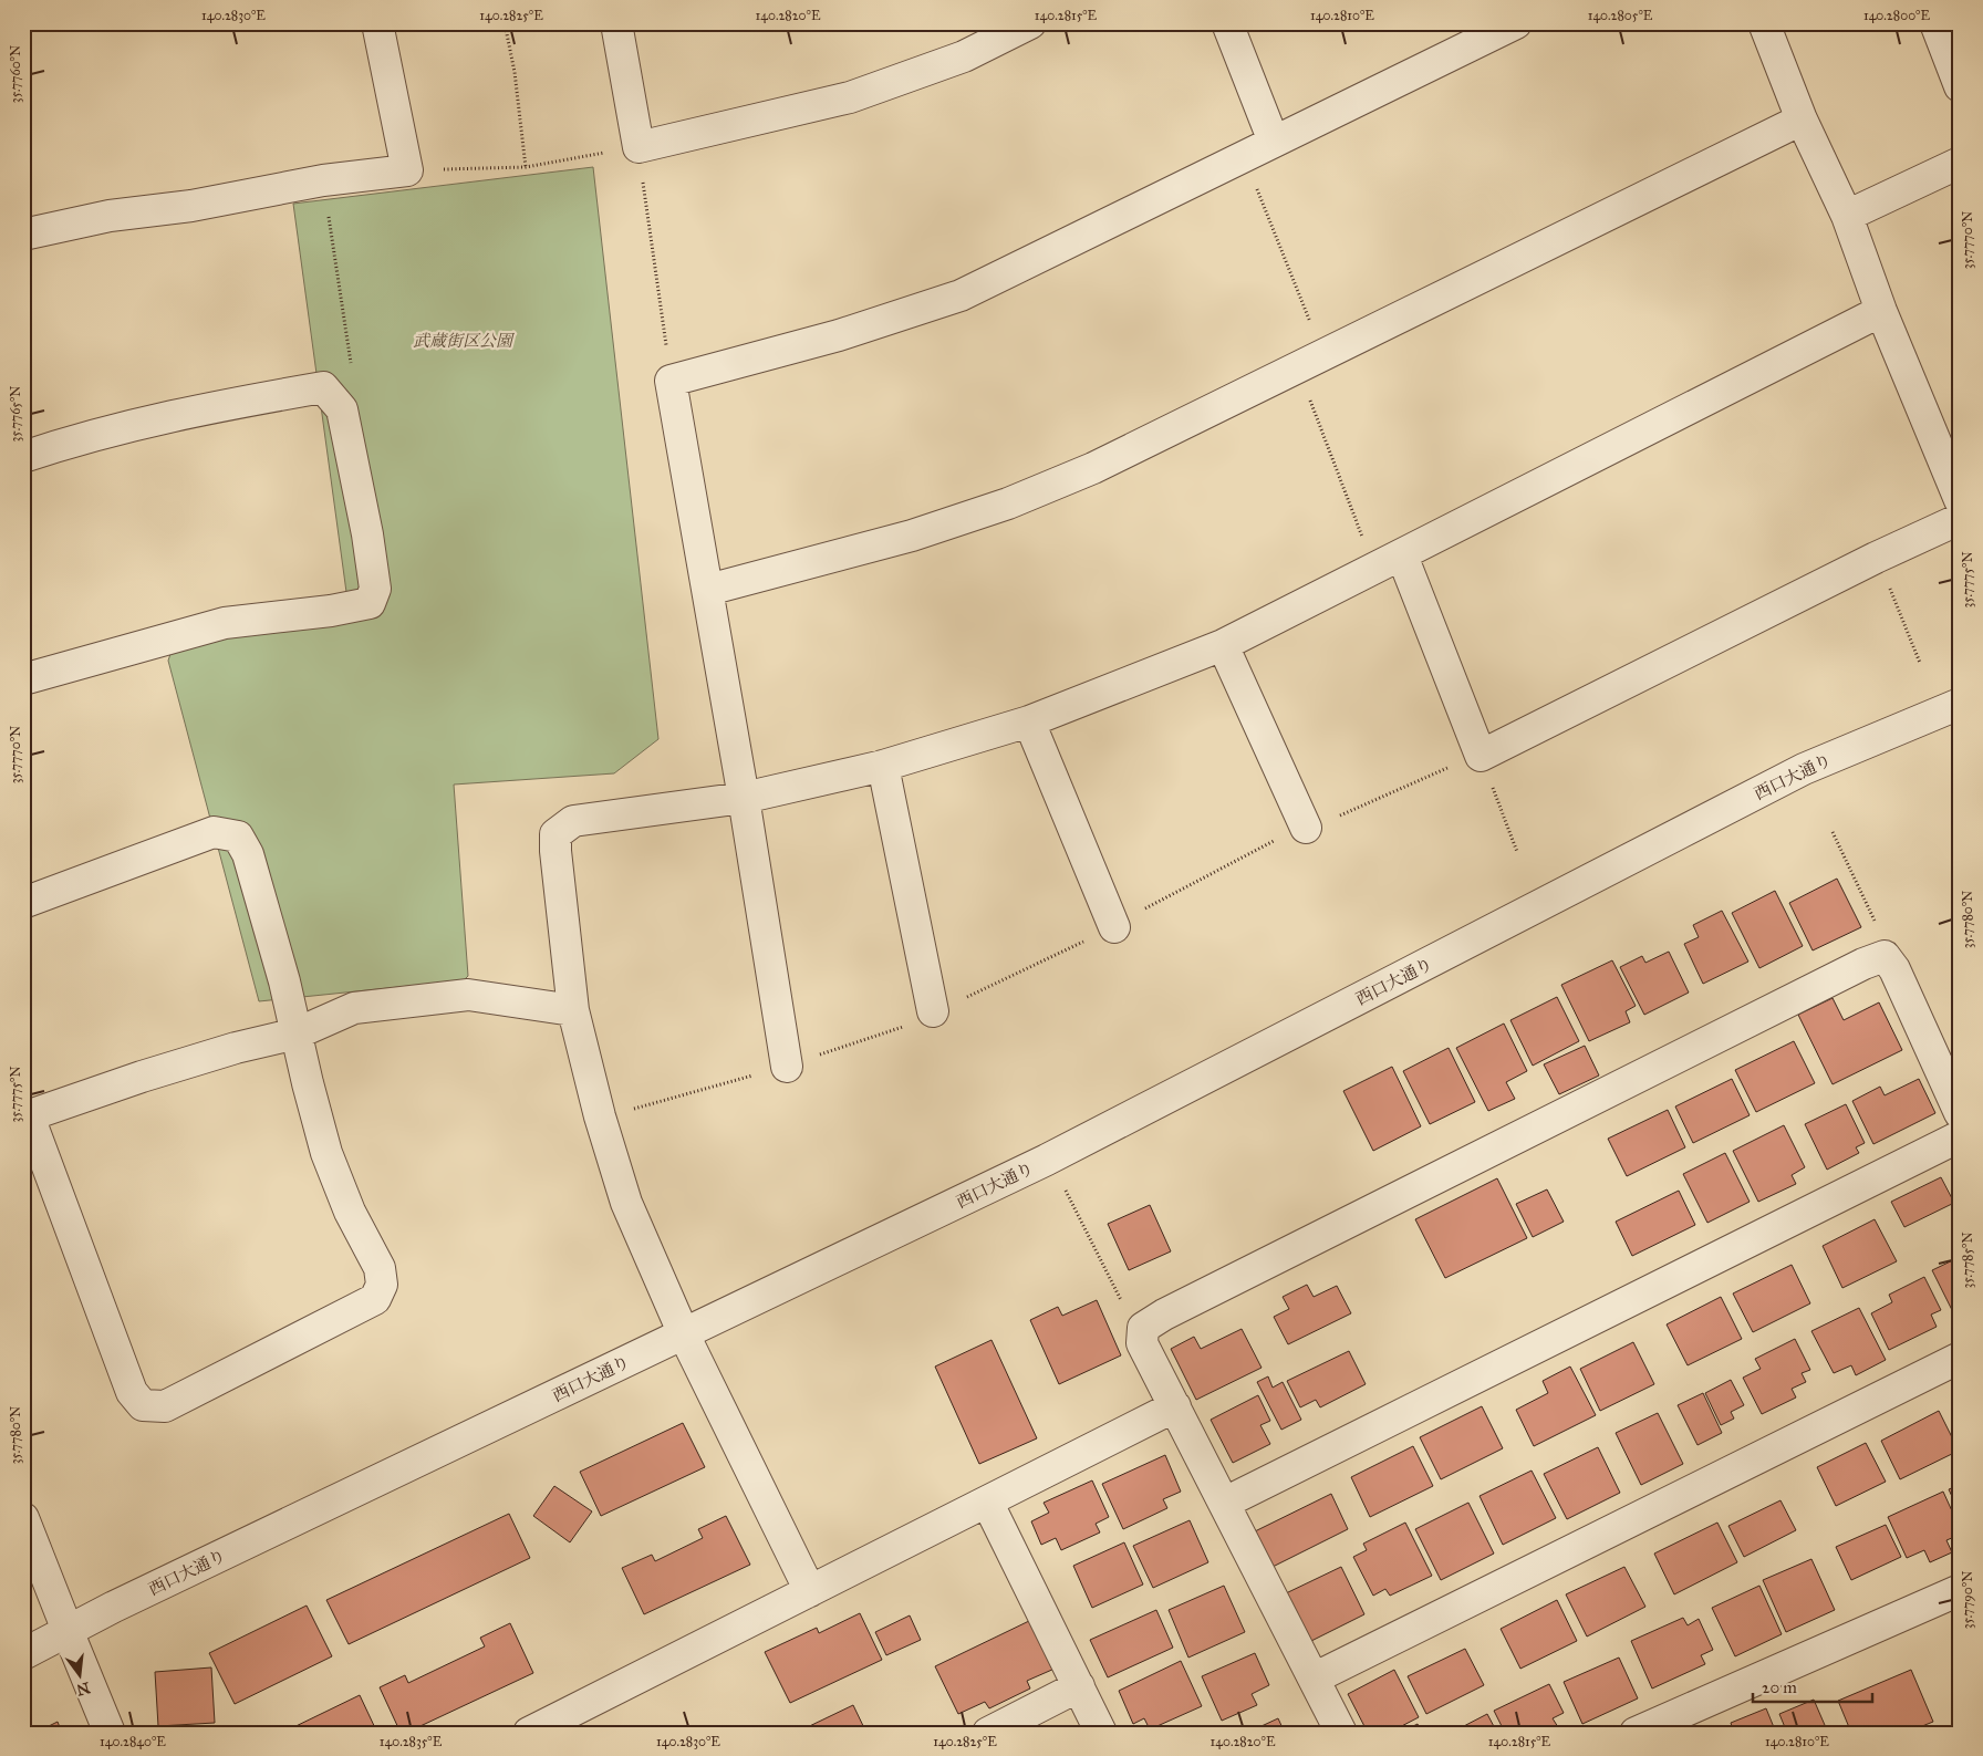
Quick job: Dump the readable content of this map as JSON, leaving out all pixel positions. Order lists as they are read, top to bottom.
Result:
{
  "streets": {
    "street": ["西口大通り"]
  },
  "parks": ["武蔵街区公園"],
  "scale_bar": "20 m",
  "north": "bottom",
  "coordinates": [
    "140.2830°E",
    "140.2825°E",
    "140.2820°E",
    "140.2815°E",
    "140.2810°E",
    "140.2805°E",
    "140.2800°E",
    "35.7760°N",
    "35.7770°N",
    "35.7765°N",
    "35.7775°N",
    "35.7780°N",
    "35.7785°N",
    "35.7790°N",
    "140.2840°E",
    "140.2835°E"
  ]
}
